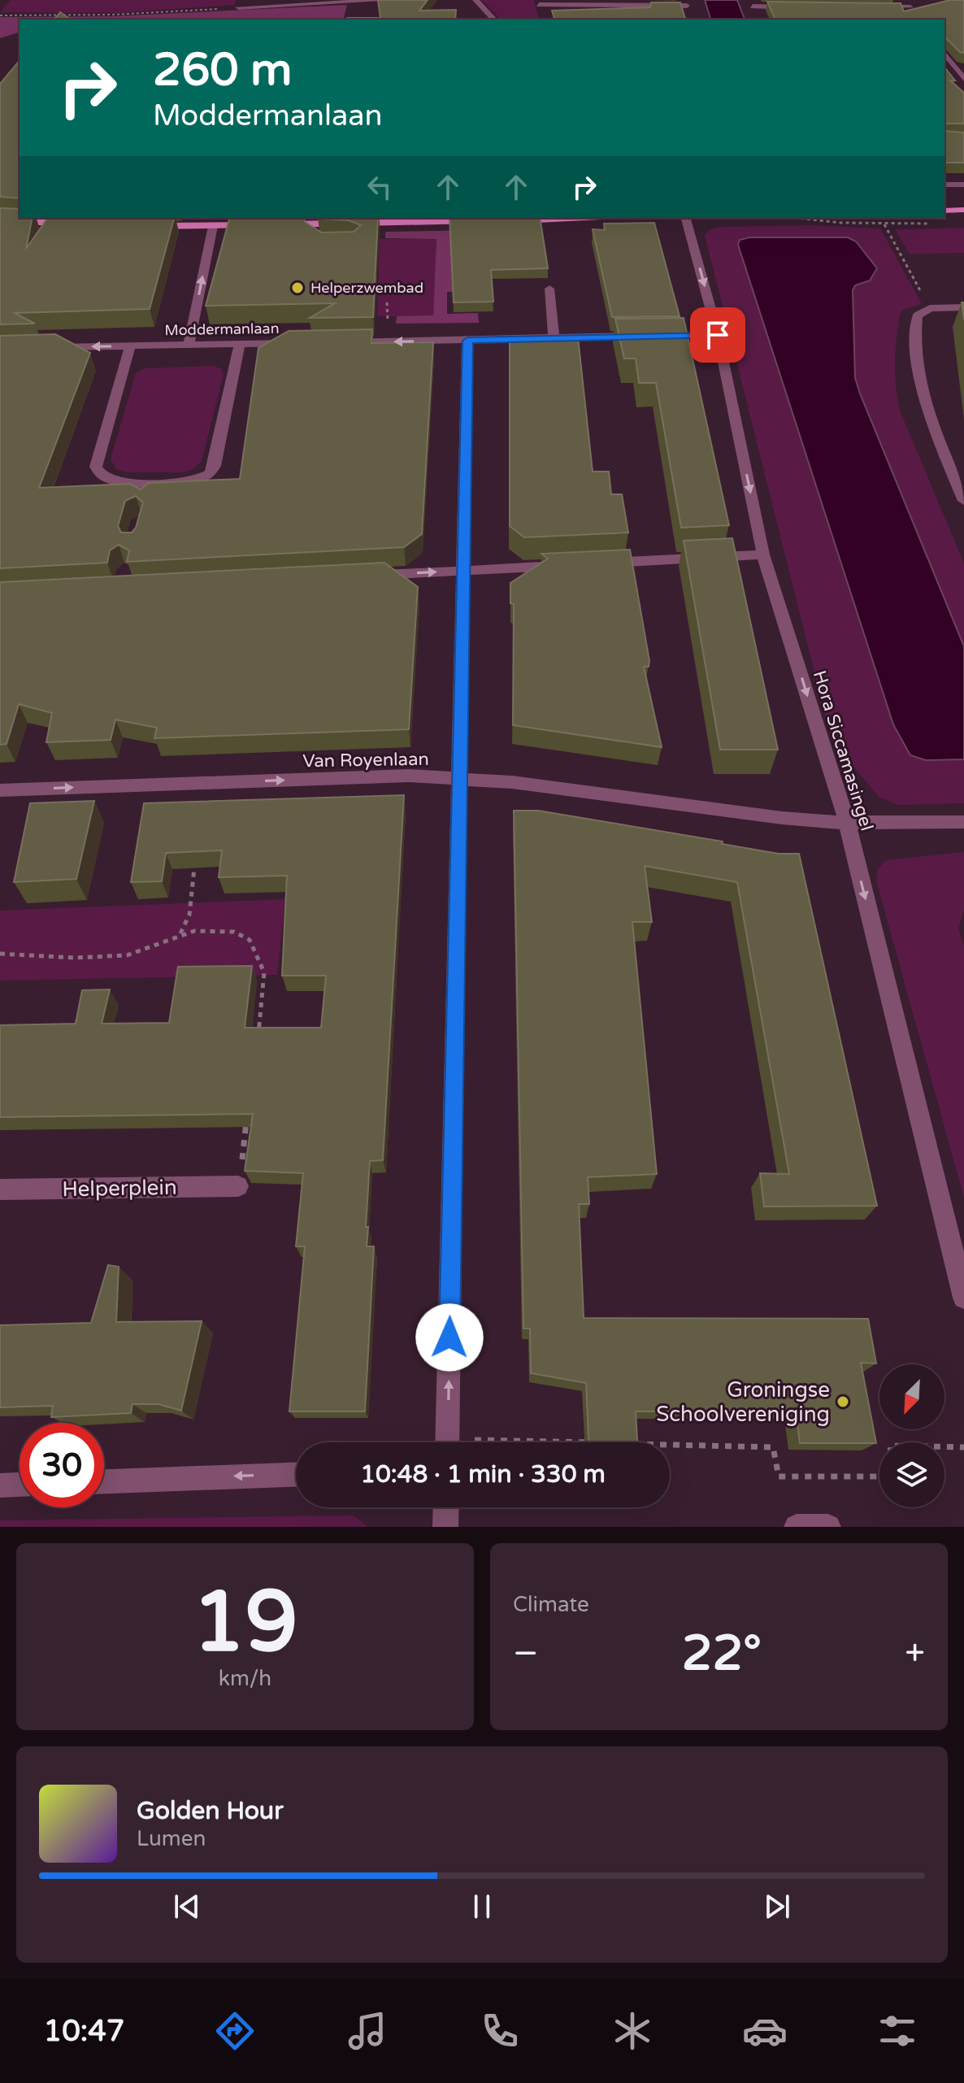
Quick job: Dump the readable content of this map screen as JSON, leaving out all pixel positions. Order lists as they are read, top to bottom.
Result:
{
  "streets": {
    "street": [
      "Moddermanlaan",
      "Hora Siccamasingel",
      "Van Royenlaan",
      "Helperplein"
    ]
  },
  "crossings": [
    ["Hora Siccamasingel", "Van Royenlaan"]
  ],
  "one_way": ["Hora Siccamasingel", "Van Royenlaan"],
  "places": ["Helperzwembad", "Groningse Schoolvereniging"],
  "north": "bottom left",
  "page": {
    "turn": ["260 m", "Moddermanlaan"],
    "limit": "30",
    "trip": "10:48 · 1 min · 330 m",
    "tile": [
      ["19", "km/h"],
      "Climate"
    ],
    "heat": ["−", "22°", "+"],
    "song": ["Golden Hour", "Lumen"],
    "tabs": "10:47"
  }
}
